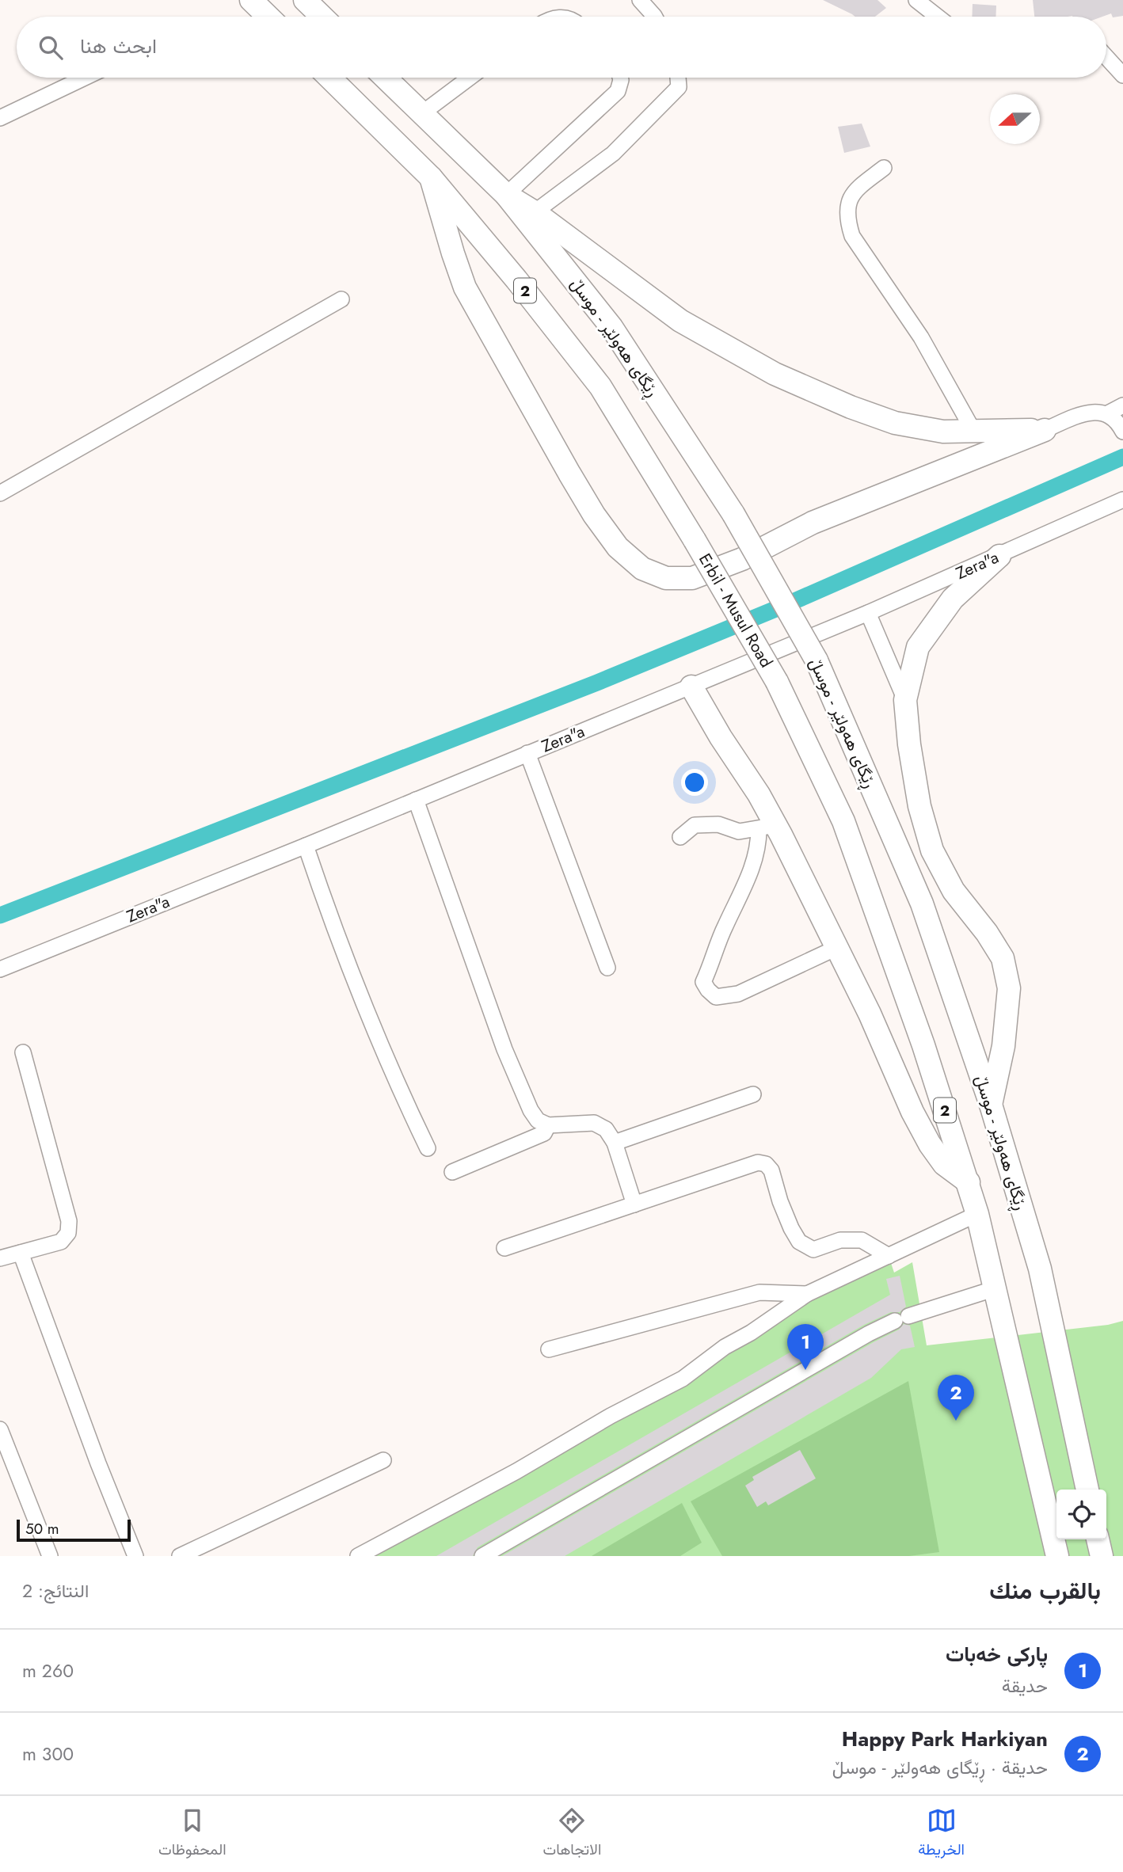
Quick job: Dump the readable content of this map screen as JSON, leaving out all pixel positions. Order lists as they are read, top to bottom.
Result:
{
  "streets": {
    "highway": ["2", "ڕێگای هەولێر - موسڵ", "Erbil - Musul Road"],
    "street": ["Zera\"a"]
  },
  "crossings": [
    ["2", "Erbil - Musul Road"]
  ],
  "scale_bar": "50 m",
  "north": "left",
  "page": {
    "search": "ابحث هنا",
    "pins": ["1", "2"],
    "scale": "50 m",
    "heading": ["بالقرب منك", "النتائج: 2"],
    "list": [
      {
        "mark": "1",
        "name": "پارکی خەبات",
        "note": "حديقة",
        "value": "260 m"
      },
      {
        "mark": "2",
        "name": "Happy Park Harkiyan",
        "note": "حديقة · ڕێگای هەولێر - موسڵ",
        "value": "300 m"
      }
    ],
    "nav": ["الخريطة", "الاتجاهات", "المحفوظات"]
  }
}
